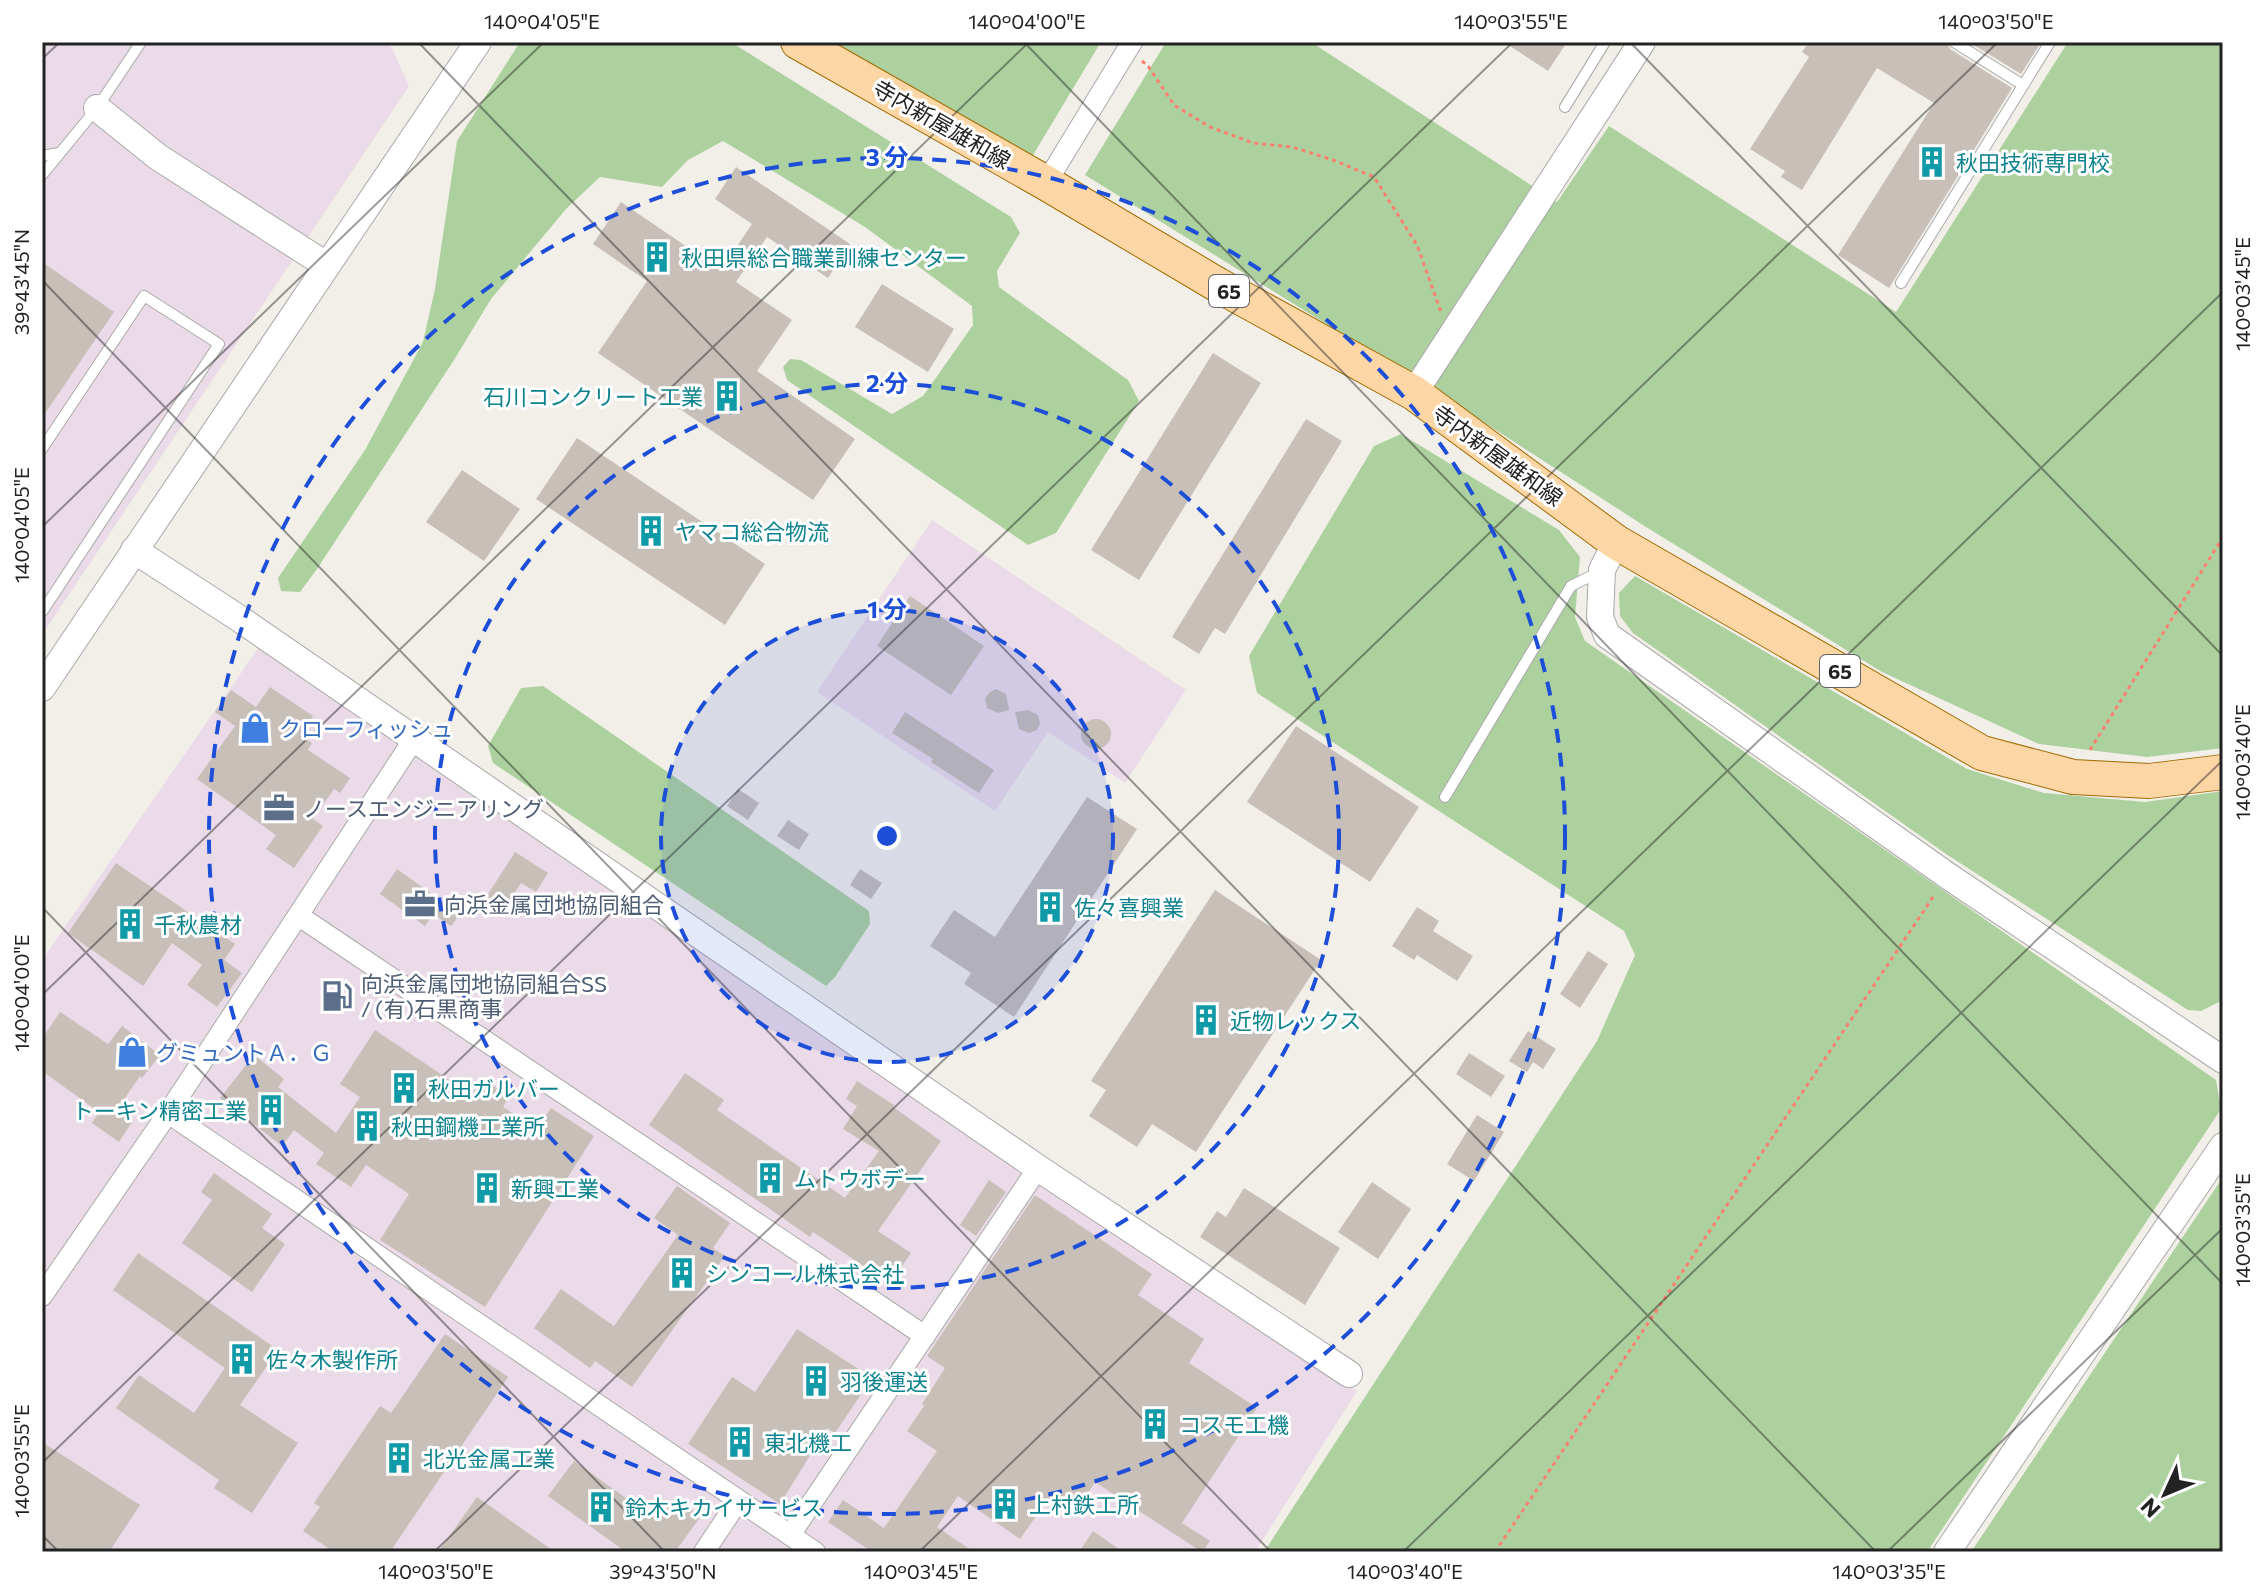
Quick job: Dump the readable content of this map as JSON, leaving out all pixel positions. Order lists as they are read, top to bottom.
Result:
{
  "streets": {
    "main road": ["寺内新屋雄和線", "65"]
  },
  "places": {
    "building": [
      "秋田技術専門校",
      "秋田県総合職業訓練センター",
      "石川コンクリート工業",
      "ヤマコ総合物流",
      "佐々喜興業",
      "千秋農材",
      "近物レックス",
      "秋田ガルバー",
      "トーキン精密工業",
      "秋田鋼機工業所",
      "ムトウボデー",
      "新興工業",
      "シンコール株式会社",
      "佐々木製作所",
      "羽後運送",
      "コスモ工機",
      "東北機工",
      "北光金属工業",
      "上村鉄工所",
      "鈴木キカイサービス"
    ],
    "shop": ["クローフィッシュ", "グミュントＡ．Ｇ"],
    "office": ["ノースエンジニアリング", "向浜金属団地協同組合"],
    "fuel station": ["向浜金属団地協同組合SS / (有)石黒商事"]
  },
  "north": "bottom left",
  "coordinates": [
    "140°04'05\"E",
    "140°04'00\"E",
    "140°03'55\"E",
    "140°03'50\"E",
    "39°43'45\"N",
    "140°03'45\"E",
    "140°03'40\"E",
    "140°03'35\"E",
    "39°43'50\"N"
  ],
  "rings": ["3 分", "2 分", "1 分"]
}
